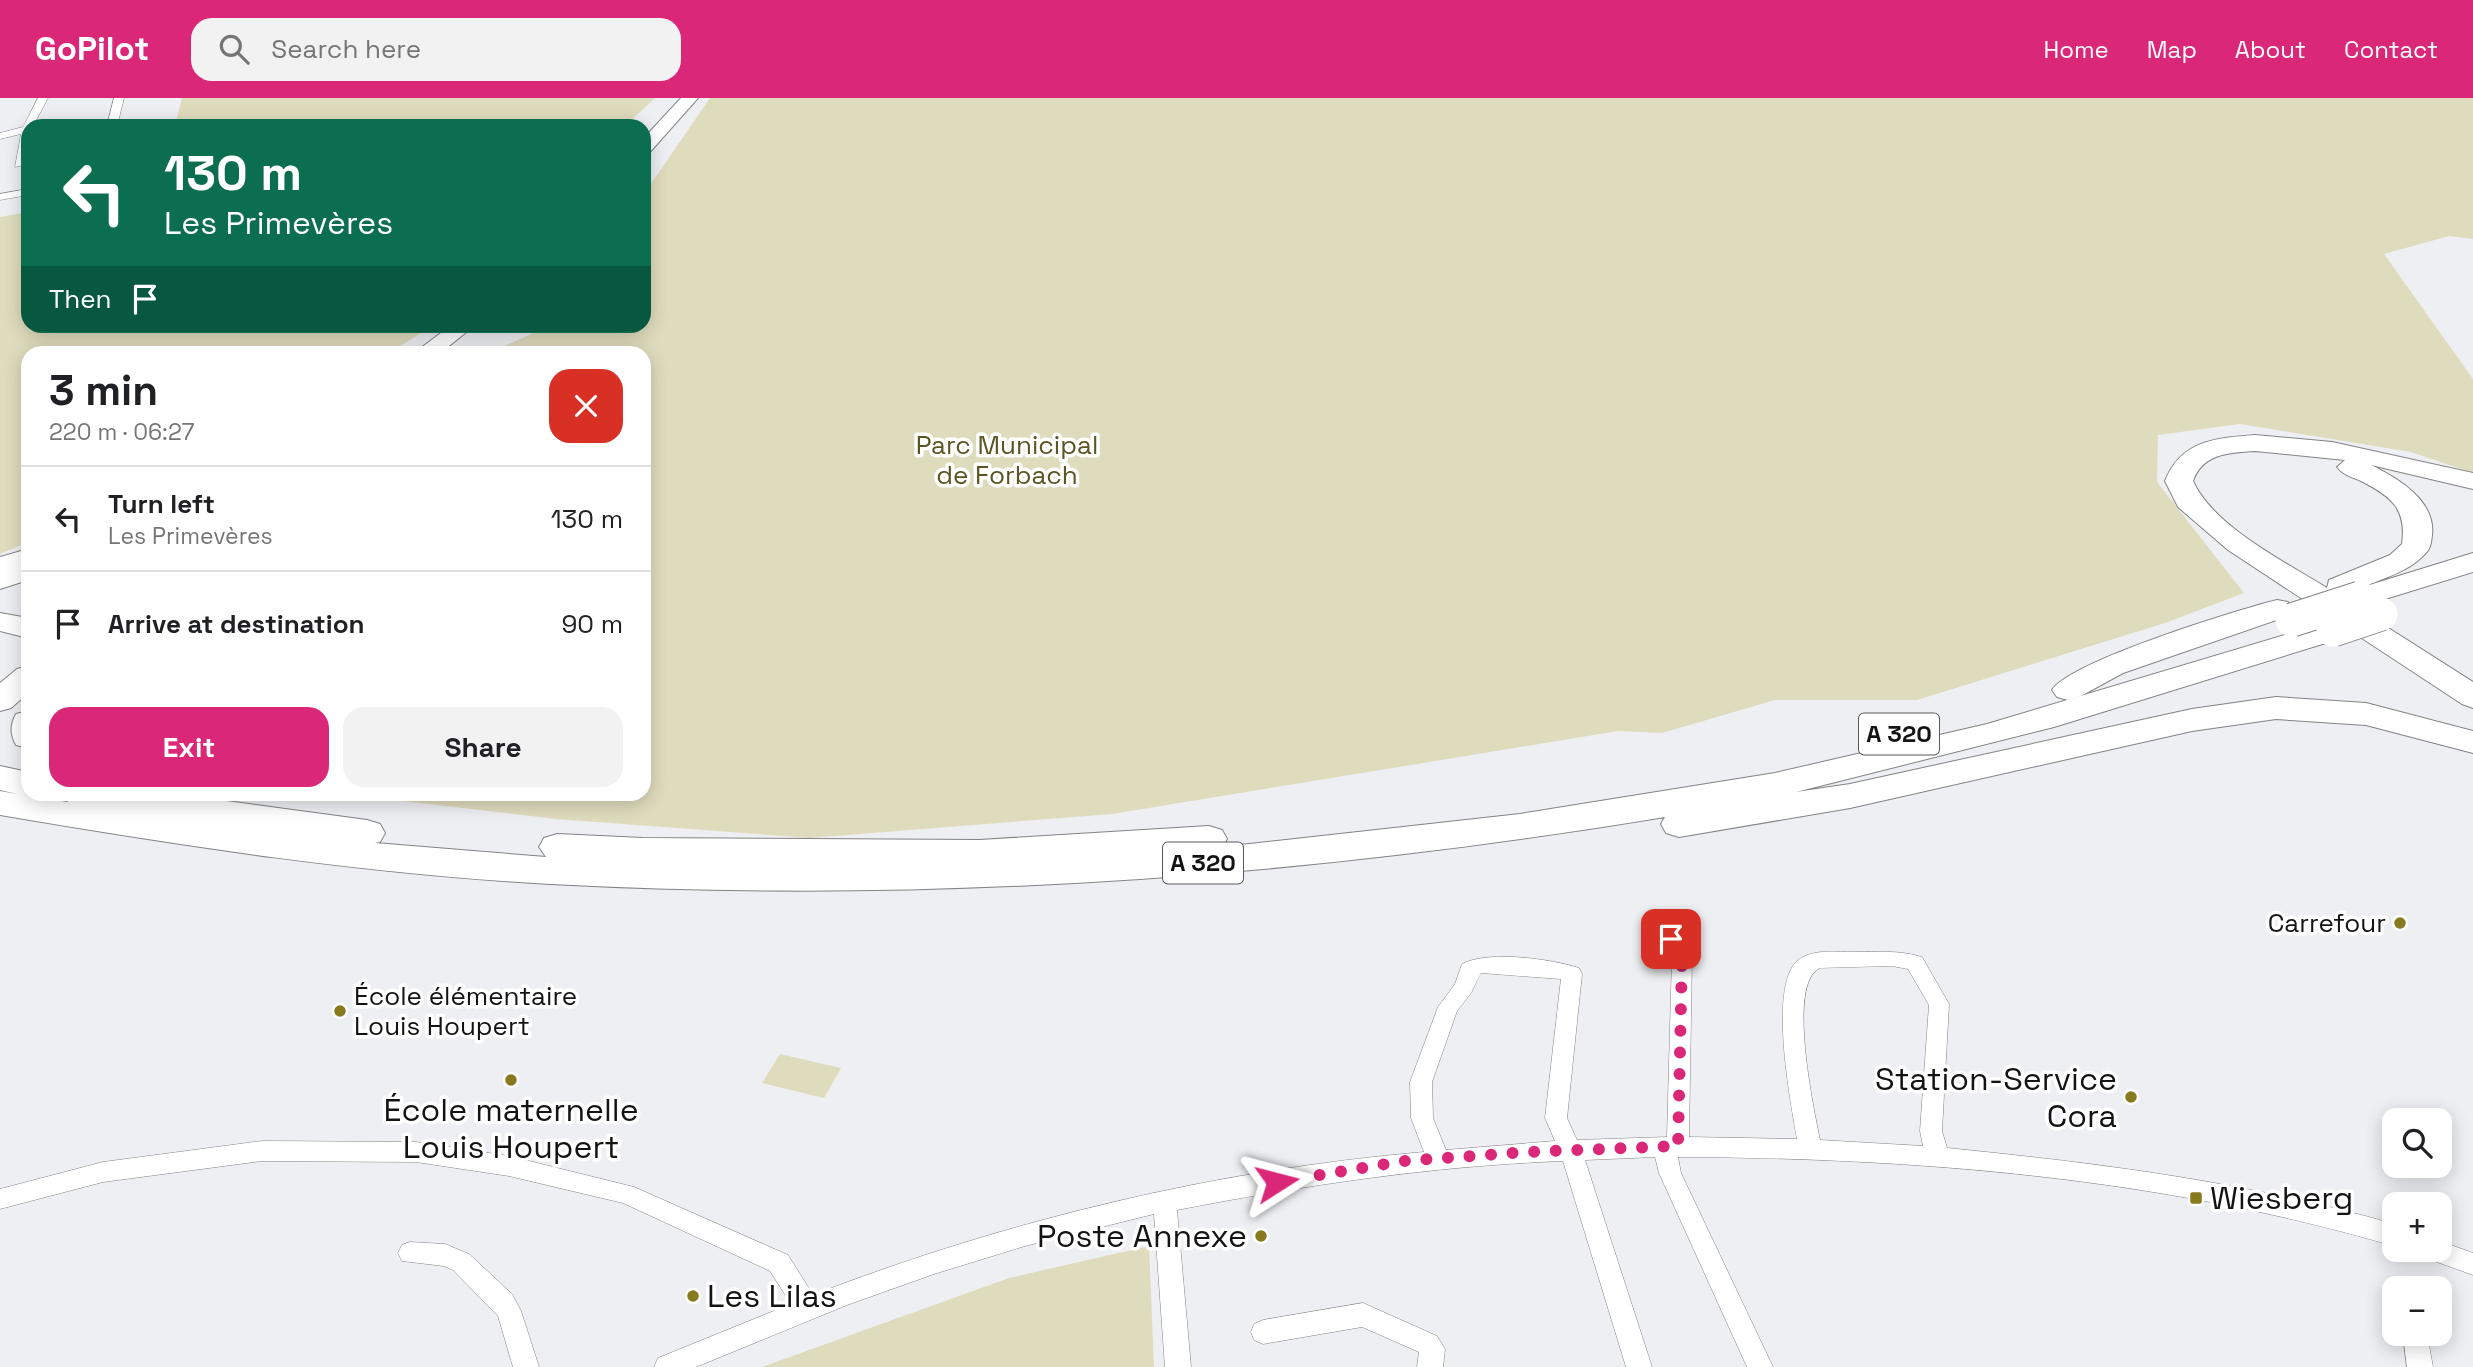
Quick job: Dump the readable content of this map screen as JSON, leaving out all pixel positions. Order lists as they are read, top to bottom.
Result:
{
  "streets": {
    "highway": ["A 320"]
  },
  "parks": ["Parc Municipal de Forbach"],
  "places": {
    "other": [
      "Carrefour",
      "École élémentaire Louis Houpert",
      "École maternelle Louis Houpert",
      "Station-Service Cora",
      "Poste Annexe",
      "Les Lilas"
    ],
    "transit": ["Wiesberg"]
  },
  "page": {
    "header": "GoPilot",
    "search": "Search here",
    "nav": [
      "Home",
      "Map",
      "About",
      "Contact"
    ],
    "turn": ["130 m", "Les Primevères"],
    "then": "Then",
    "heading": ["3 min", "220 m · 06:27"],
    "list": [
      {
        "name": "Turn left",
        "note": "Les Primevères",
        "value": "130 m"
      },
      {
        "name": "Arrive at destination",
        "value": "90 m"
      }
    ],
    "buttons": ["Exit", "Share"],
    "map_buttons": ["+", "−"]
  }
}
